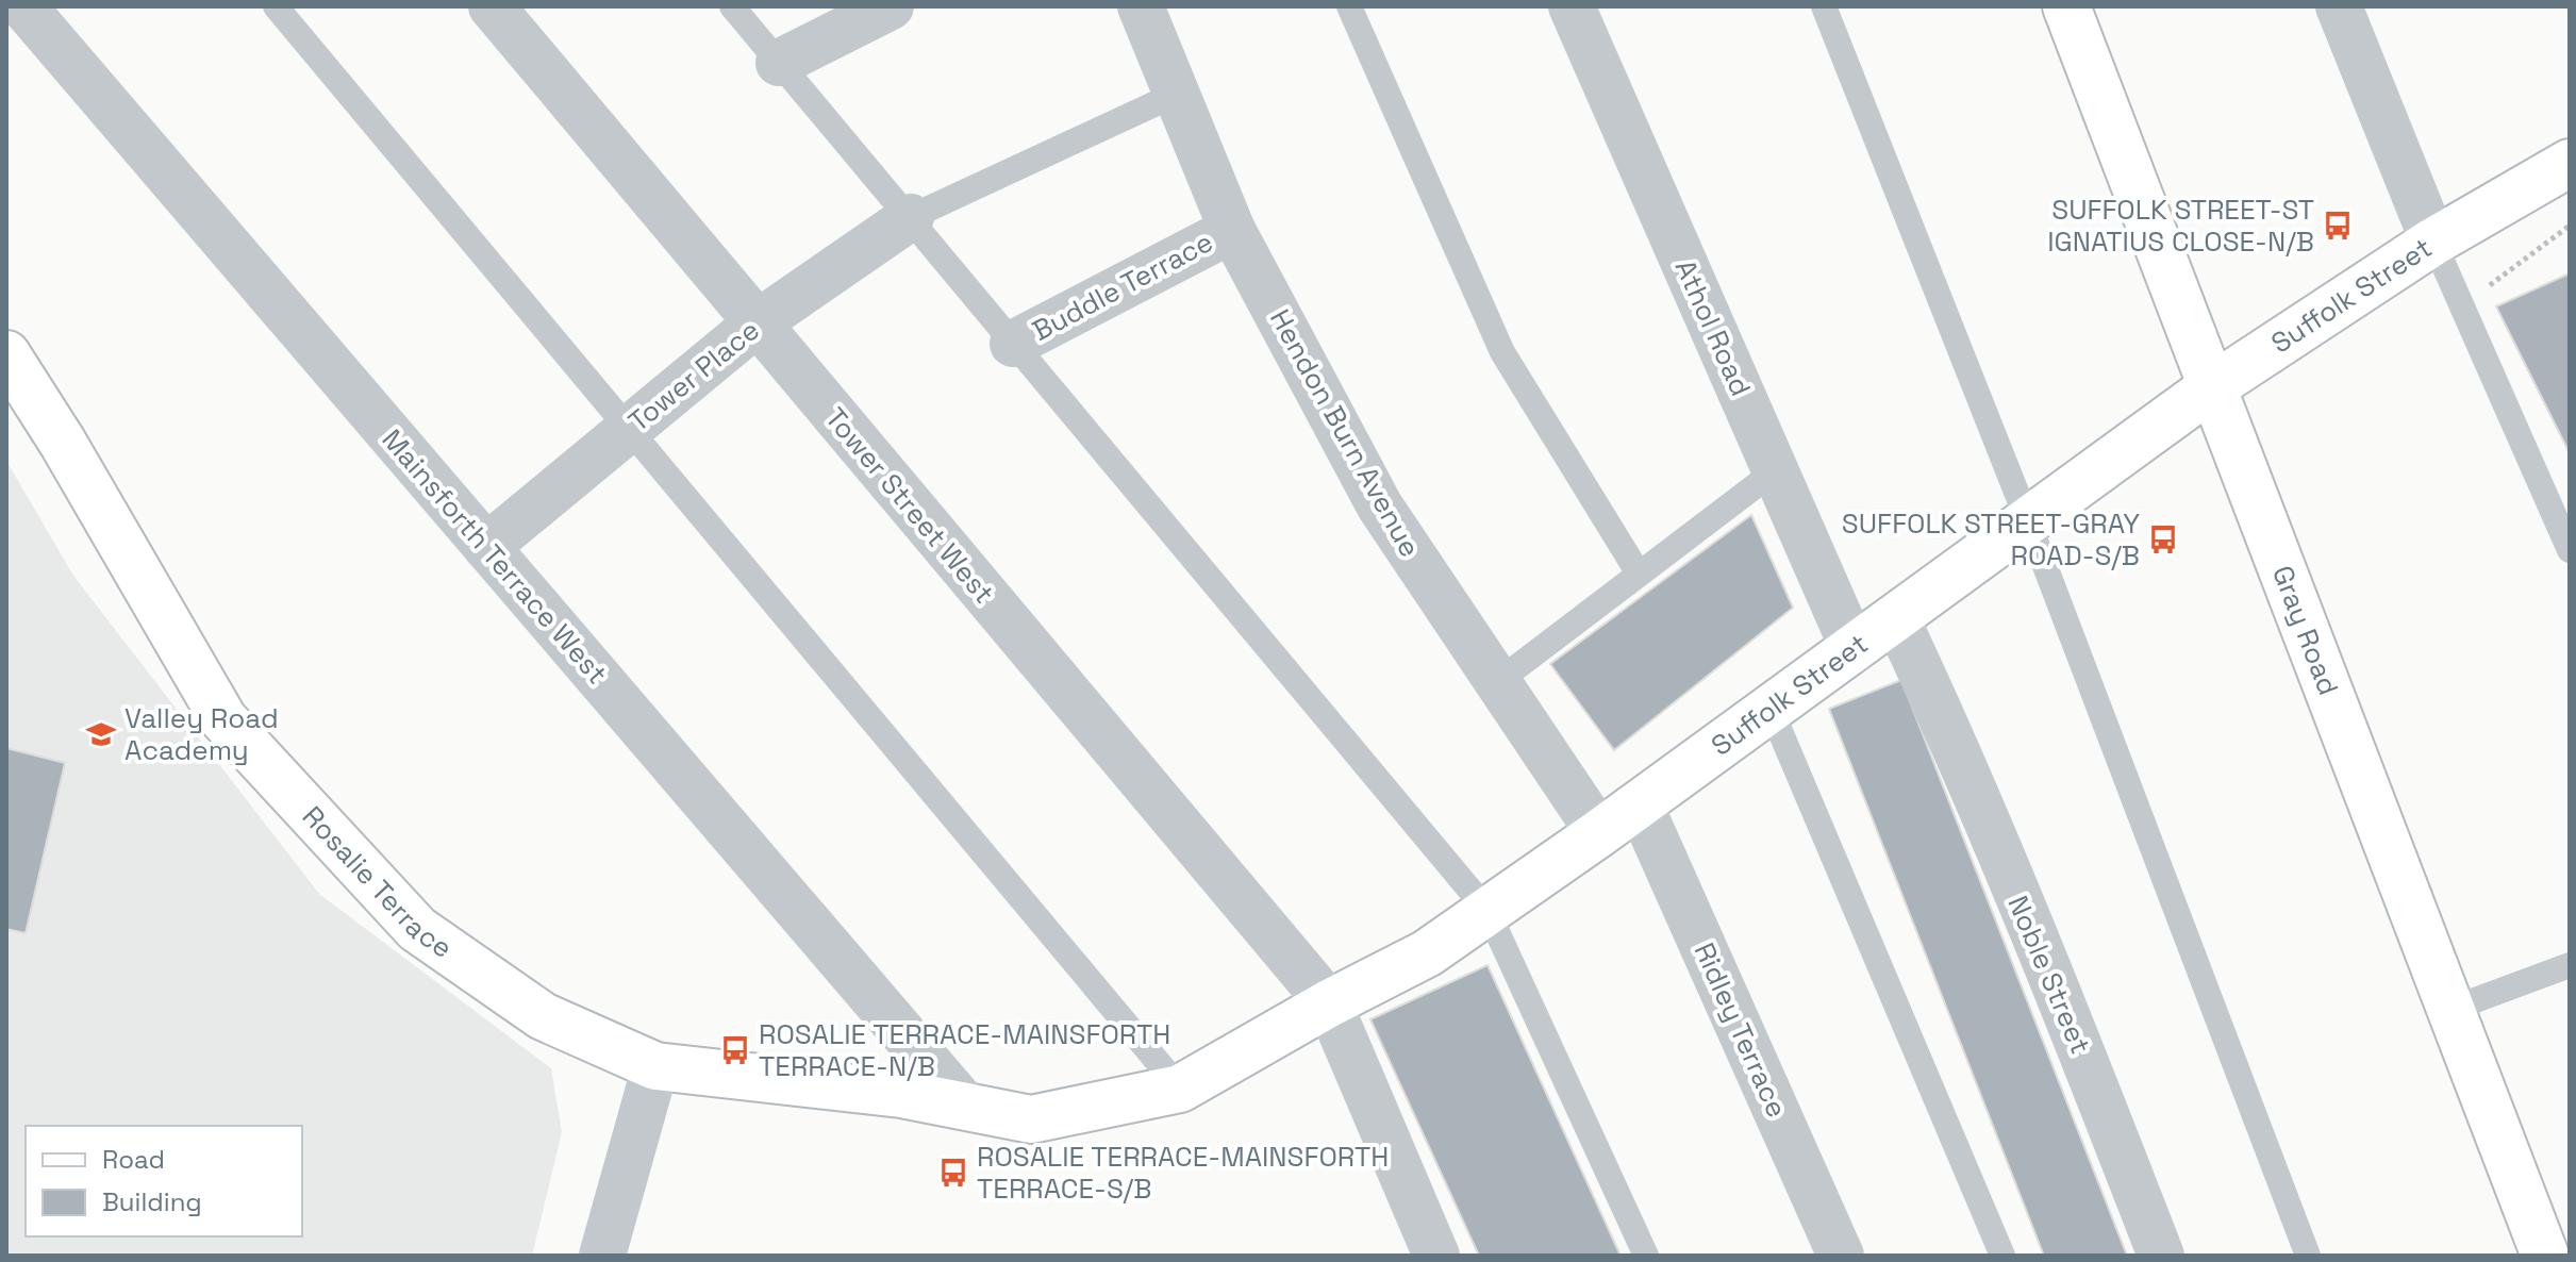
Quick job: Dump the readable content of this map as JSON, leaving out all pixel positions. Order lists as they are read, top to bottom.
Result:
{
  "streets": {
    "street": [
      "Buddle Terrace",
      "Suffolk Street",
      "Athol Road",
      "Tower Place",
      "Hendon Burn Avenue",
      "Tower Street West",
      "Mainsforth Terrace West",
      "Gray Road",
      "Rosalie Terrace",
      "Noble Street",
      "Ridley Terrace"
    ]
  },
  "crossings": [
    ["Buddle Terrace", "Hendon Burn Avenue"],
    ["Suffolk Street", "Athol Road"],
    ["Suffolk Street", "Hendon Burn Avenue"],
    ["Suffolk Street", "Tower Street West"],
    ["Suffolk Street", "Mainsforth Terrace West"],
    ["Suffolk Street", "Gray Road"],
    ["Suffolk Street", "Rosalie Terrace"],
    ["Suffolk Street", "Noble Street"],
    ["Suffolk Street", "Ridley Terrace"],
    ["Tower Place", "Tower Street West"],
    ["Tower Place", "Mainsforth Terrace West"],
    ["Mainsforth Terrace West", "Rosalie Terrace"]
  ],
  "places": {
    "bus stop": [
      "SUFFOLK STREET-ST IGNATIUS CLOSE-N/B",
      "SUFFOLK STREET-GRAY ROAD-S/B",
      "ROSALIE TERRACE-MAINSFORTH TERRACE-N/B",
      "ROSALIE TERRACE-MAINSFORTH TERRACE-S/B"
    ],
    "school or university": ["Valley Road Academy"]
  },
  "legend": ["Road", "Building"]
}
